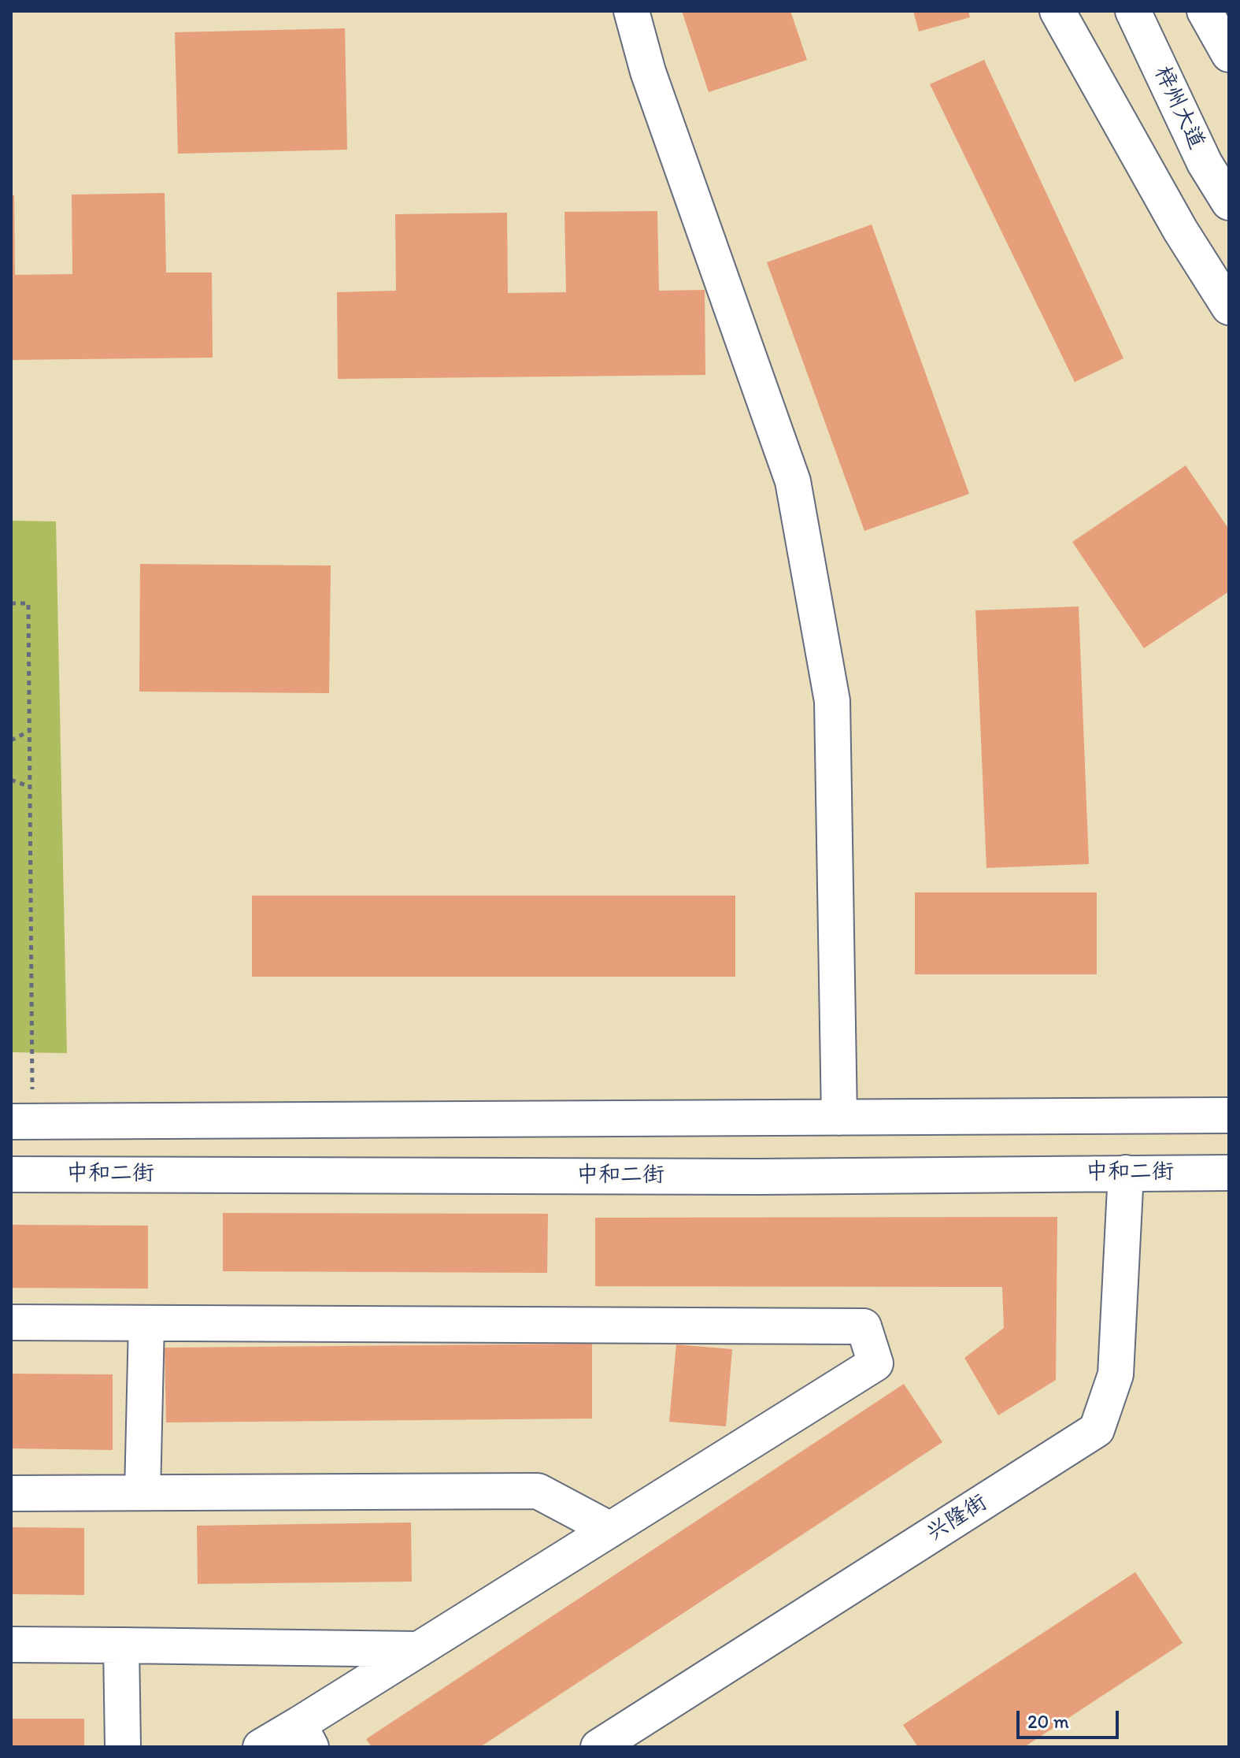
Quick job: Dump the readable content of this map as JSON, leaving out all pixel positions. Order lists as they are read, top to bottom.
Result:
{
  "streets": {
    "main road": ["梓州大道", "中和二街", "兴隆街"]
  },
  "crossings": [
    ["中和二街", "兴隆街"]
  ],
  "scale_bar": "20 m"
}
